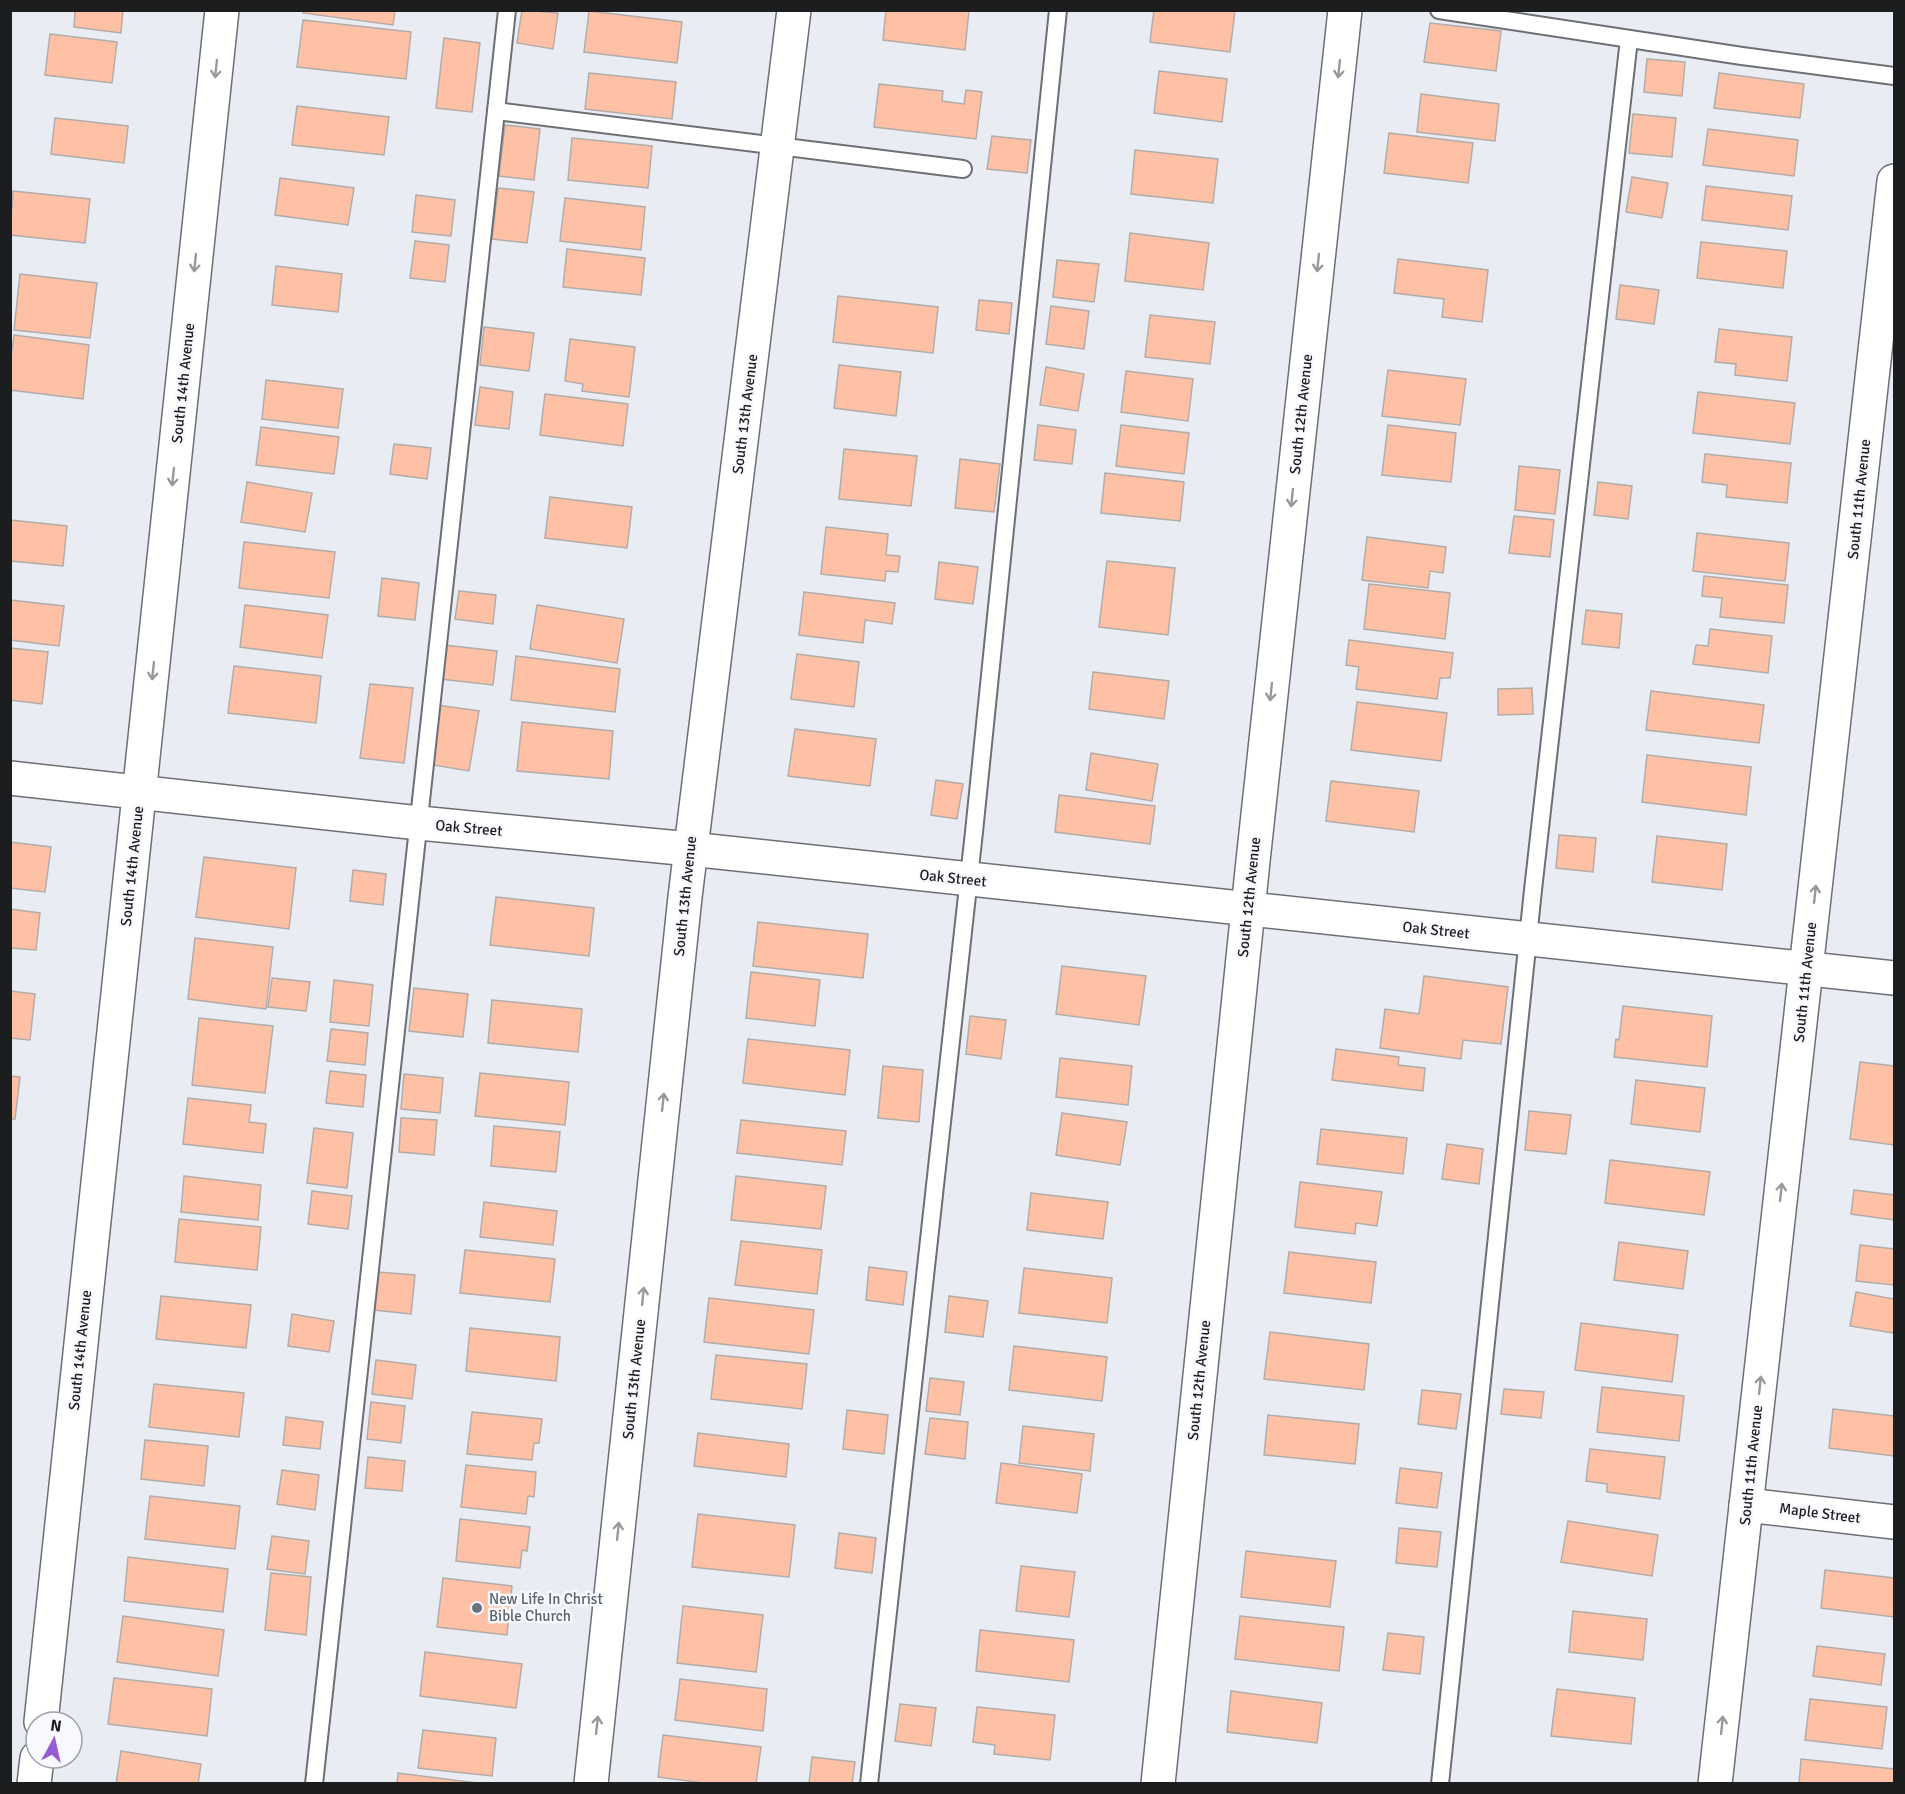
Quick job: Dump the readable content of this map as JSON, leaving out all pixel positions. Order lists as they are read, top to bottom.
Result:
{
  "streets": {
    "street": [
      "South 14th Avenue",
      "South 13th Avenue",
      "South 12th Avenue",
      "South 11th Avenue",
      "Oak Street",
      "Maple Street"
    ]
  },
  "crossings": [
    ["South 14th Avenue", "Oak Street"],
    ["South 13th Avenue", "Oak Street"],
    ["South 12th Avenue", "Oak Street"],
    ["South 11th Avenue", "Oak Street"],
    ["South 11th Avenue", "Maple Street"]
  ],
  "one_way": [
    "South 14th Avenue",
    "South 13th Avenue",
    "South 12th Avenue",
    "South 11th Avenue"
  ],
  "places": ["New Life In Christ Bible Church"],
  "north": "top"
}
